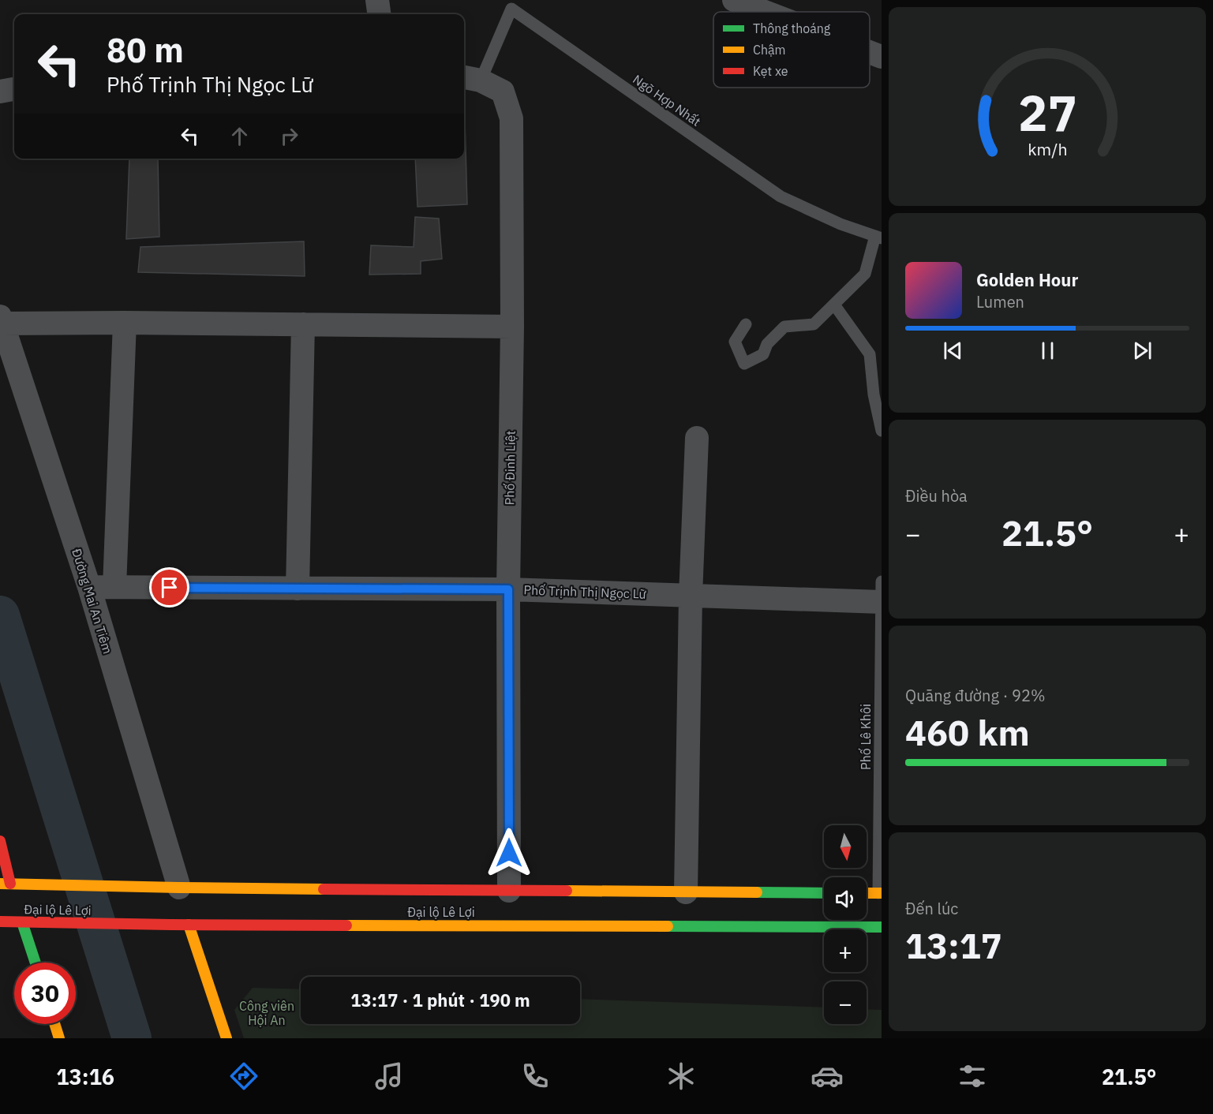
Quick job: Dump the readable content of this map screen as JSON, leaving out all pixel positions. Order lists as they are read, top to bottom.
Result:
{
  "streets": {
    "main road": ["Đại lộ Lê Lợi"],
    "street": ["Phố Đinh Liệt", "Phố Trịnh Thị Ngọc Lữ", "Đường Mai An Tiêm"],
    "lane": ["Ngõ Hợp Nhất", "Phố Lê Khôi"]
  },
  "crossings": [
    ["Ngõ Hợp Nhất", "Phố Đinh Liệt"],
    ["Phố Đinh Liệt", "Phố Trịnh Thị Ngọc Lữ"],
    ["Phố Đinh Liệt", "Đại lộ Lê Lợi"],
    ["Phố Trịnh Thị Ngọc Lữ", "Đường Mai An Tiêm"],
    ["Phố Trịnh Thị Ngọc Lữ", "Phố Lê Khôi"],
    ["Đường Mai An Tiêm", "Đại lộ Lê Lợi"]
  ],
  "parks": ["Công viên Hội An"],
  "legend": ["Thông thoáng", "Chậm", "Kẹt xe"],
  "north": "bottom",
  "page": {
    "turn": ["80 m", "Phố Trịnh Thị Ngọc Lữ"],
    "song": ["Golden Hour", "Lumen"],
    "tile": [
      "Điều hòa",
      ["Quãng đường · 92%", "460 km"],
      ["Đến lúc", "13:17"]
    ],
    "heat": ["−", "21.5°", "+"],
    "map_buttons": ["+", "−"],
    "limit": "30",
    "trip": "13:17 · 1 phút · 190 m",
    "tabs": ["13:16", "21.5°"],
    "gauge": ["27", "km/h"]
  }
}
